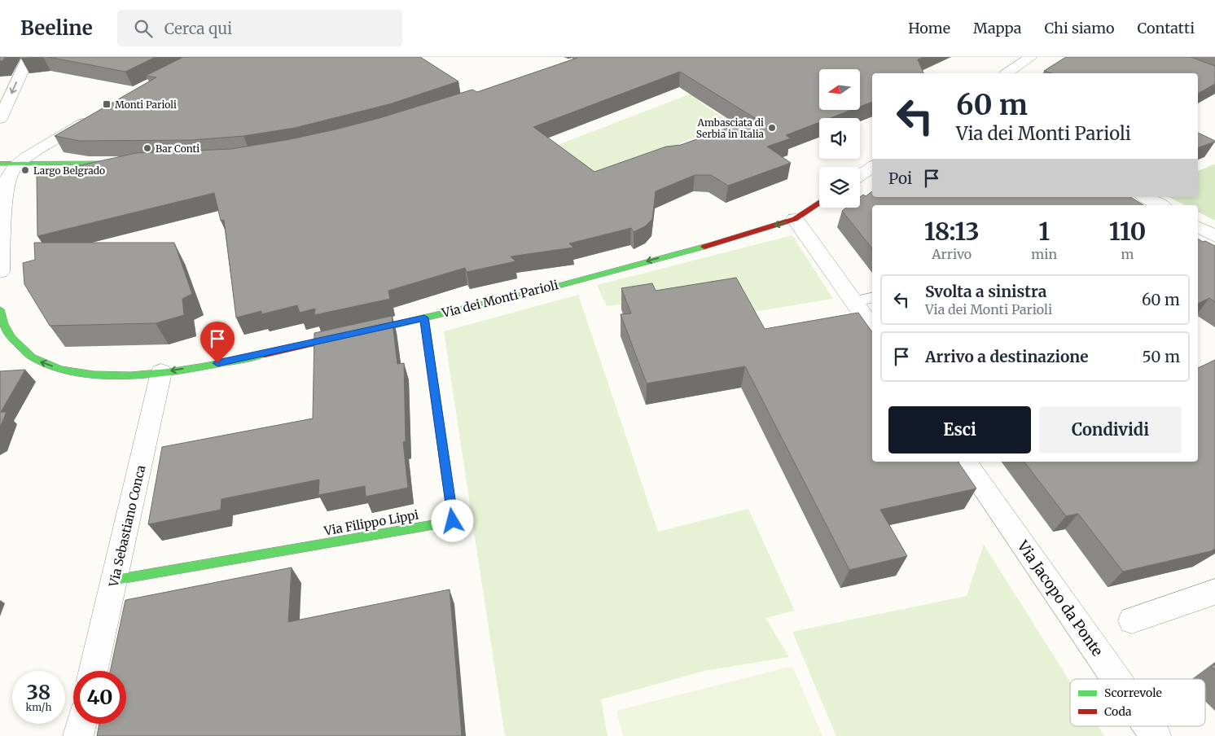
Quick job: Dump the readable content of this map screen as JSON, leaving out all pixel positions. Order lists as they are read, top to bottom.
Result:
{
  "streets": {
    "street": [
      "Via dei Monti Parioli",
      "Via Filippo Lippi",
      "Via Sebastiano Conca",
      "Via Jacopo da Ponte"
    ]
  },
  "crossings": [
    ["Via dei Monti Parioli", "Via Filippo Lippi"],
    ["Via dei Monti Parioli", "Via Sebastiano Conca"],
    ["Via Filippo Lippi", "Via Sebastiano Conca"]
  ],
  "one_way": ["Via dei Monti Parioli"],
  "places": {
    "transit": ["Monti Parioli"],
    "other": ["Ambasciata di Serbia in Italia", "Bar Conti", "Largo Belgrado"]
  },
  "legend": ["Scorrevole", "Coda"],
  "north": "left",
  "page": {
    "header": "Beeline",
    "search": "Cerca qui",
    "nav": [
      "Home",
      "Mappa",
      "Chi siamo",
      "Contatti"
    ],
    "turn": ["60 m", "Via dei Monti Parioli"],
    "then": "Poi",
    "eta": [
      "18:13",
      "Arrivo",
      "1",
      "min",
      "110",
      "m"
    ],
    "list": [
      {
        "name": "Svolta a sinistra",
        "note": "Via dei Monti Parioli",
        "value": "60 m"
      },
      {
        "name": "Arrivo a destinazione",
        "value": "50 m"
      }
    ],
    "buttons": ["Esci", "Condividi"],
    "speed": "38 km/h",
    "limit": "40"
  }
}
